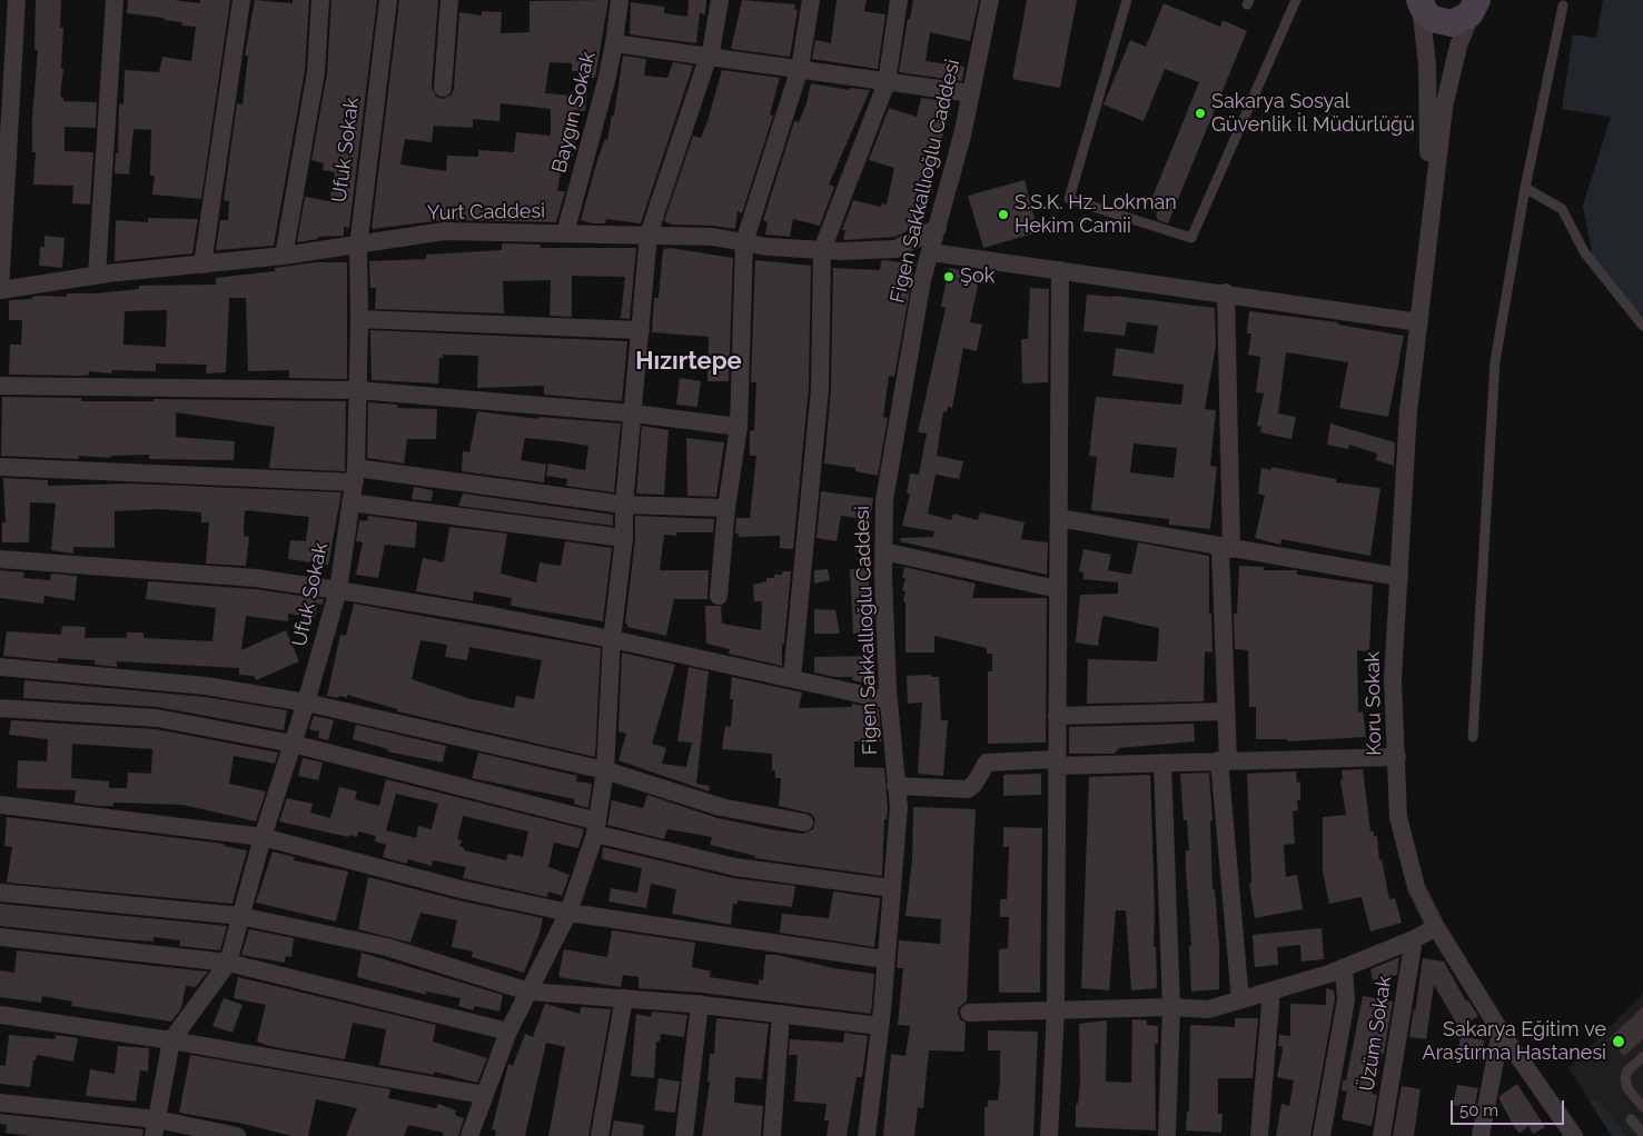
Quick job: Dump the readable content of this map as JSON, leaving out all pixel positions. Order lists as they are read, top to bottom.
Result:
{
  "streets": {
    "street": [
      "Baygın Sokak",
      "Ufuk Sokak",
      "Figen Sakkallıoğlu Caddesi",
      "Yurt Caddesi",
      "Koru Sokak",
      "Üzüm Sokak"
    ]
  },
  "crossings": [
    ["Baygın Sokak", "Yurt Caddesi"],
    ["Ufuk Sokak", "Yurt Caddesi"],
    ["Figen Sakkallıoğlu Caddesi", "Yurt Caddesi"]
  ],
  "districts": ["Hızırtepe"],
  "places": [
    "Sakarya Sosyal Güvenlik İl Müdürlüğü",
    "S.S.K. Hz. Lokman Hekim Camii",
    "Şok",
    "Sakarya Eğitim ve Araştırma Hastanesi"
  ],
  "scale_bar": "50 m"
}
